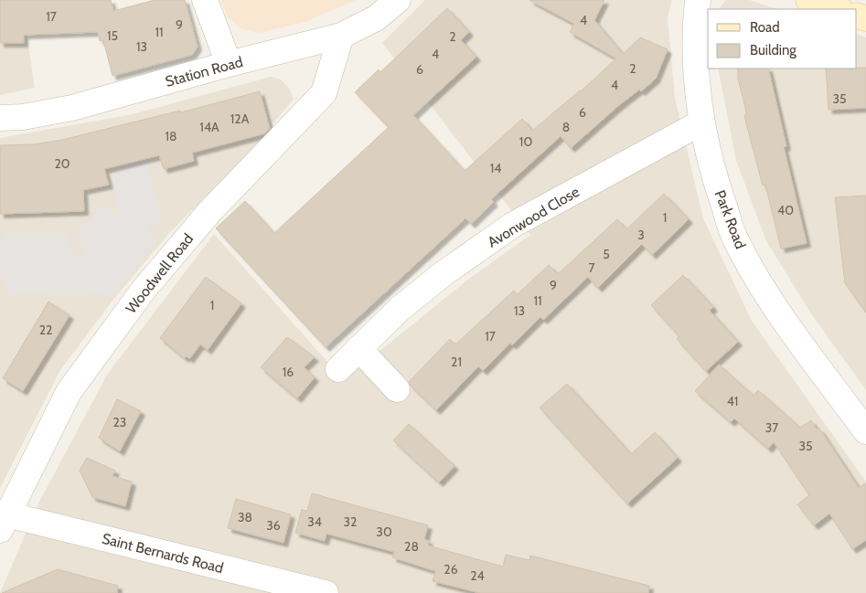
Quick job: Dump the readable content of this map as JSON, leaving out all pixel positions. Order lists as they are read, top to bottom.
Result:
{
  "streets": {
    "street": [
      "Station Road",
      "Avonwood Close",
      "Park Road",
      "Woodwell Road",
      "Saint Bernards Road"
    ]
  },
  "crossings": [
    ["Station Road", "Woodwell Road"],
    ["Avonwood Close", "Park Road"],
    ["Woodwell Road", "Saint Bernards Road"]
  ],
  "house_numbers": [
    "17",
    "4",
    "9",
    "11",
    "15",
    "2",
    "13",
    "4",
    "2",
    "6",
    "4",
    "35",
    "6",
    "12A",
    "14A",
    "8",
    "18",
    "10",
    "20",
    "14",
    "40",
    "1",
    "3",
    "5",
    "7",
    "9",
    "11",
    "1",
    "13",
    "22",
    "17",
    "21",
    "16",
    "41",
    "23",
    "37",
    "35",
    "38",
    "34",
    "32",
    "36",
    "30",
    "28",
    "26",
    "24"
  ],
  "legend": ["Road", "Building"]
}
